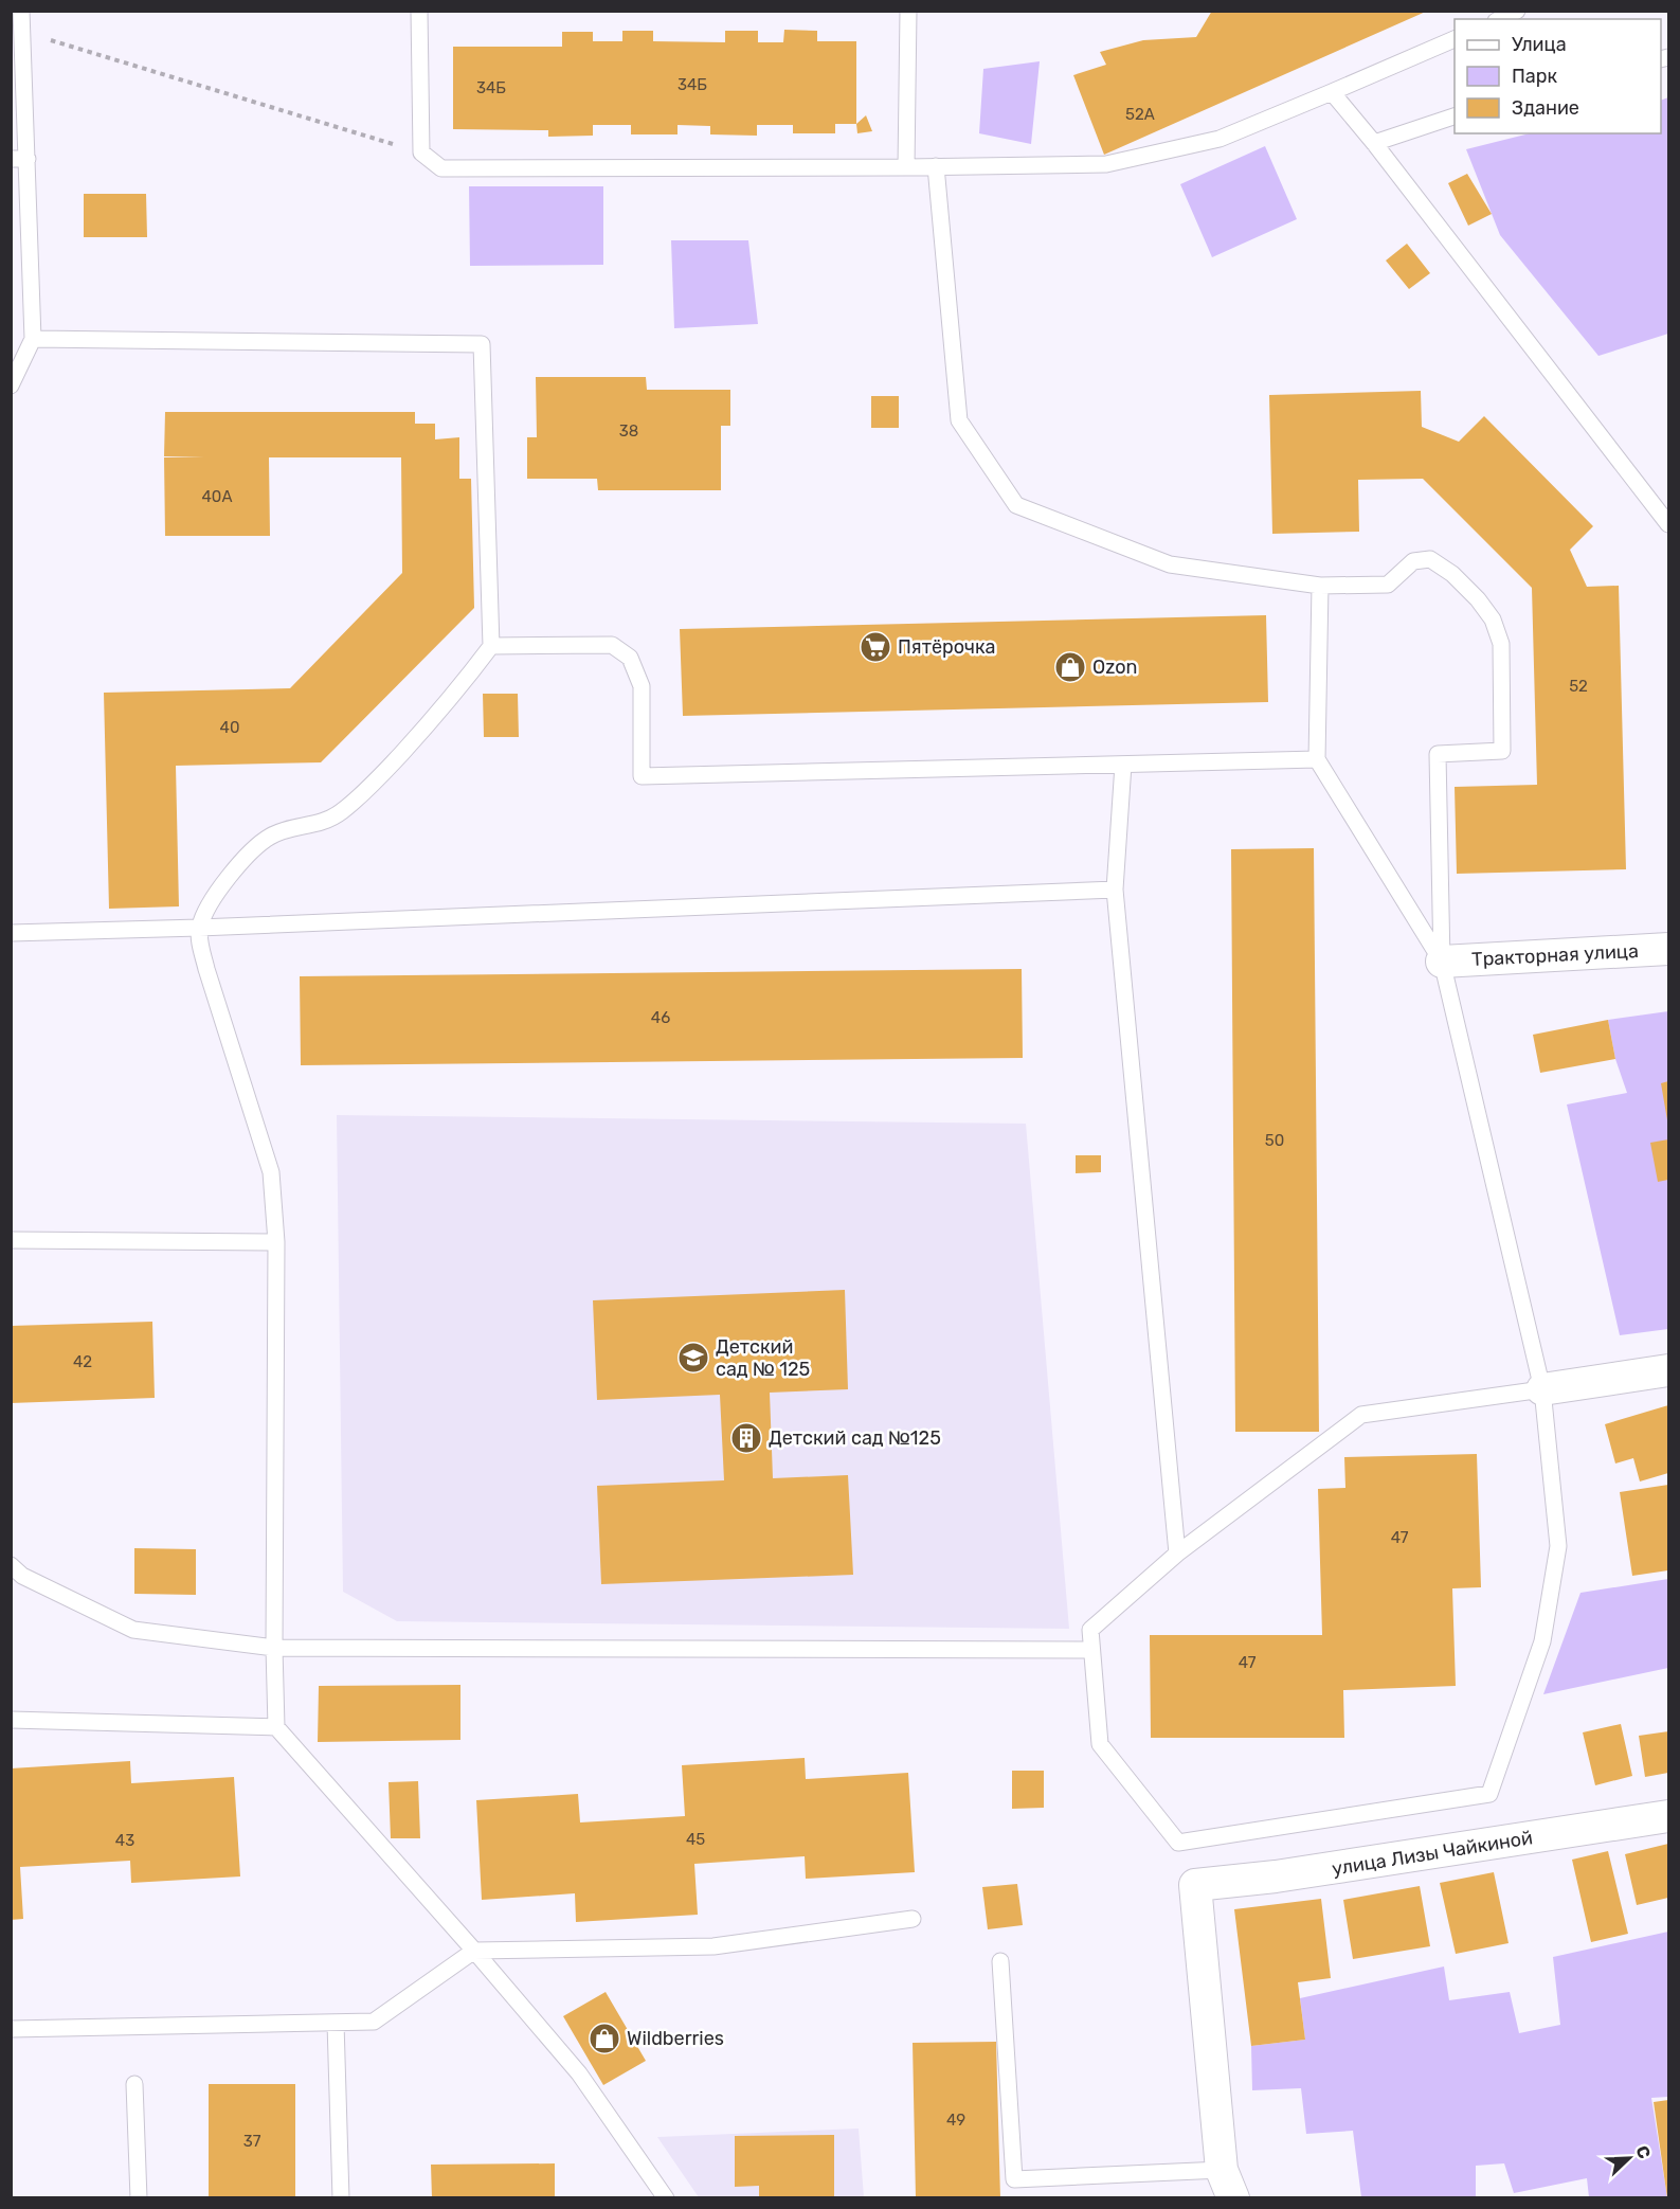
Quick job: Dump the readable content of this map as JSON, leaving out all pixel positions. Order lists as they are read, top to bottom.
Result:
{
  "streets": {
    "street": ["Тракторная улица", "улица Лизы Чайкиной"]
  },
  "places": {
    "supermarket": ["Пятёрочка"],
    "shop": ["Ozon", "Wildberries"],
    "school or university": ["Детский сад № 125"],
    "building": ["Детский сад №125"]
  },
  "house_numbers": [
    "34Б",
    "34Б",
    "52А",
    "38",
    "40А",
    "52",
    "40",
    "46",
    "50",
    "42",
    "47",
    "47",
    "45",
    "43",
    "49",
    "37"
  ],
  "legend": ["Улица", "Парк", "Здание"],
  "north": "top right"
}
